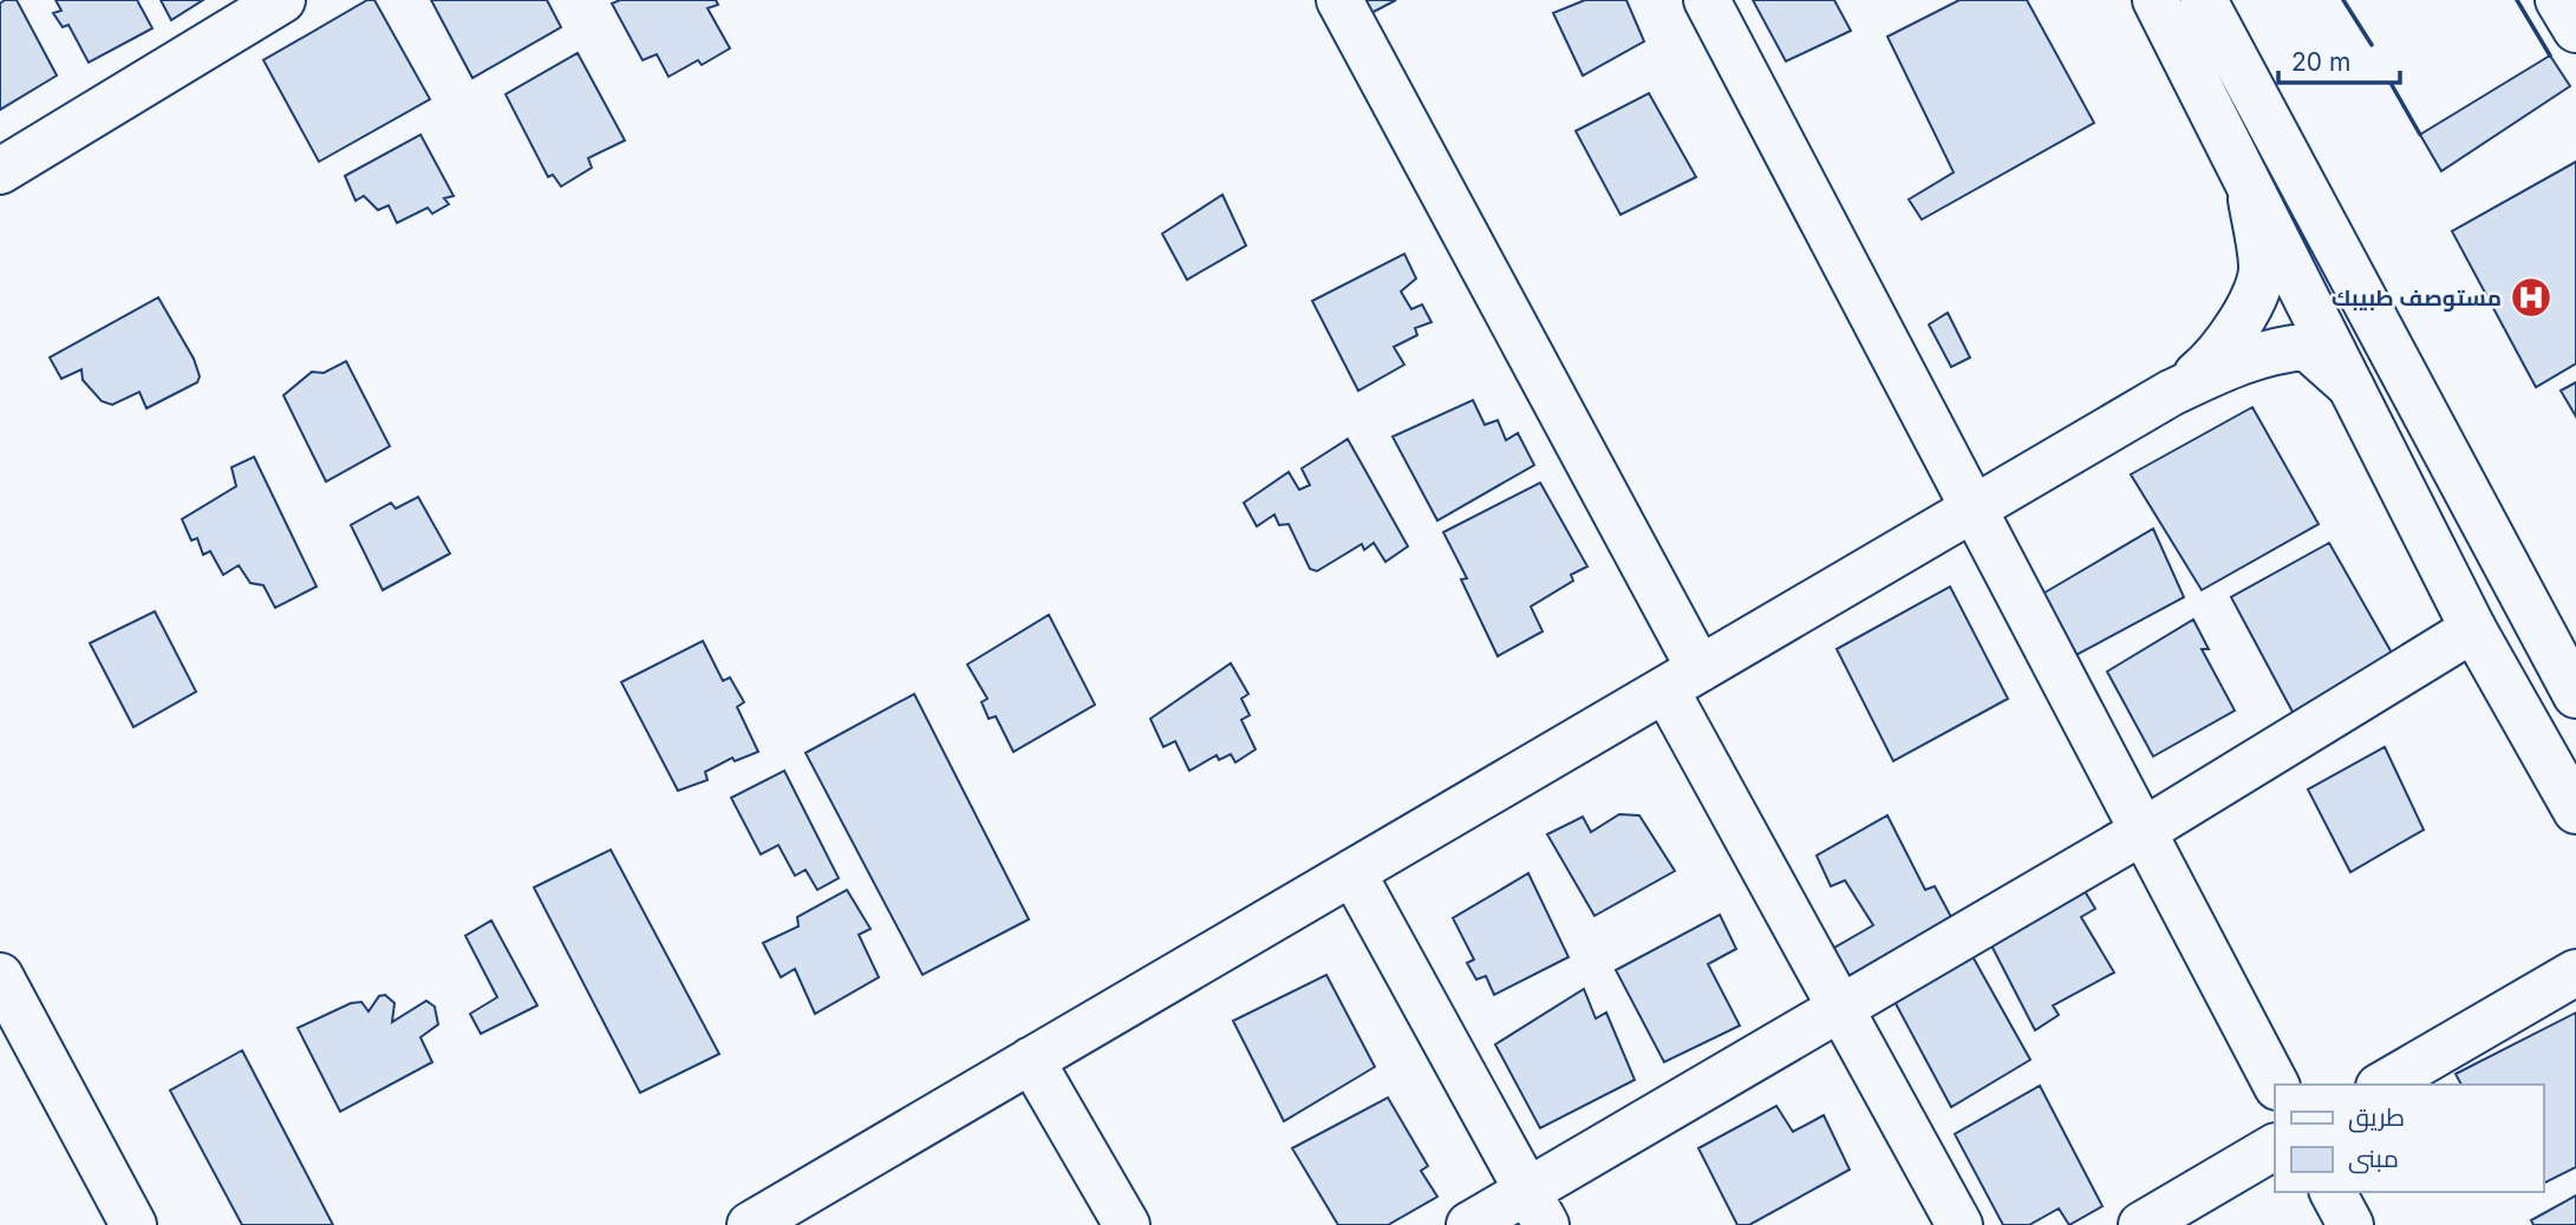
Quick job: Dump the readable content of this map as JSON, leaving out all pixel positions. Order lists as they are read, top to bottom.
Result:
{
  "places": {
    "hospital": ["مستوصف طبيبك"]
  },
  "legend": ["طريق", "مبنى"],
  "scale_bar": "20 m"
}
